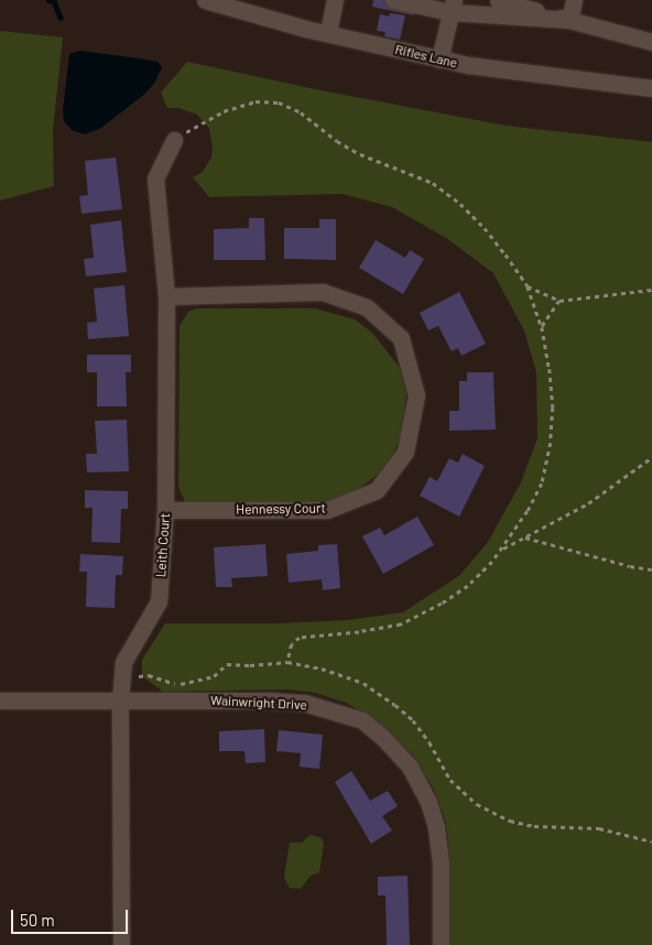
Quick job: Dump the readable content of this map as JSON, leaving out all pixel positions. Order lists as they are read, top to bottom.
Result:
{
  "streets": {
    "street": [
      "Rifles Lane",
      "Hennessy Court",
      "Leith Court",
      "Wainwright Drive"
    ]
  },
  "crossings": [
    ["Hennessy Court", "Leith Court"],
    ["Leith Court", "Wainwright Drive"]
  ],
  "scale_bar": "50 m"
}
